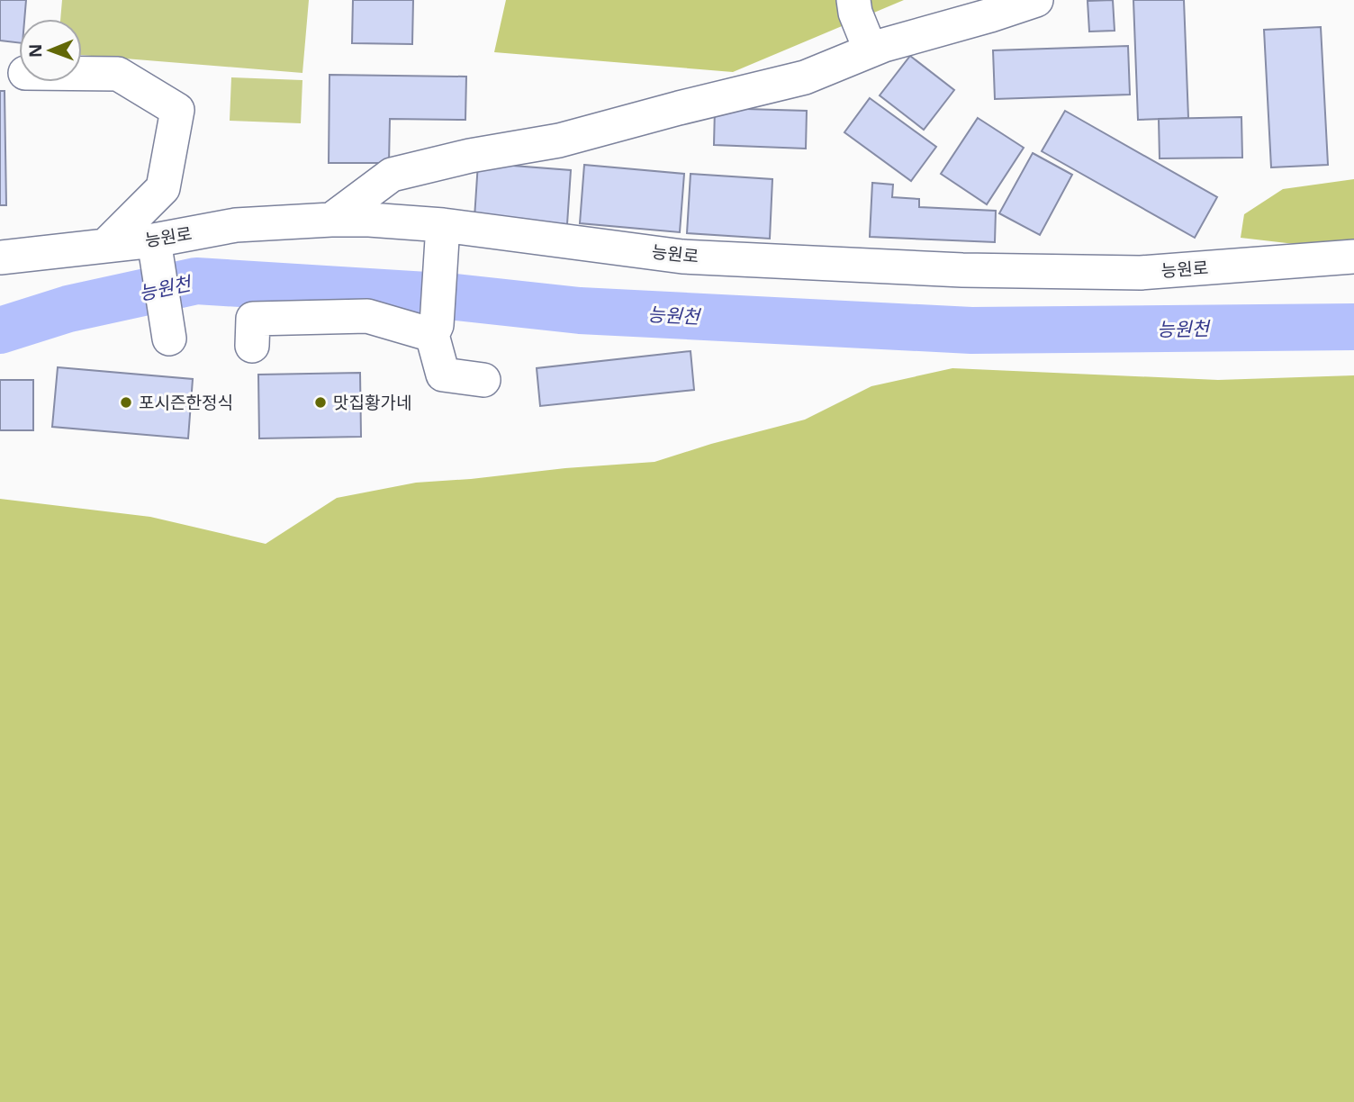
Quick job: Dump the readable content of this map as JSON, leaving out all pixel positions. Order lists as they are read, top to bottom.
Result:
{
  "streets": {
    "street": ["능원로"]
  },
  "water": ["능원천"],
  "places": ["포시즌한정식", "맛집황가네"],
  "north": "left"
}
